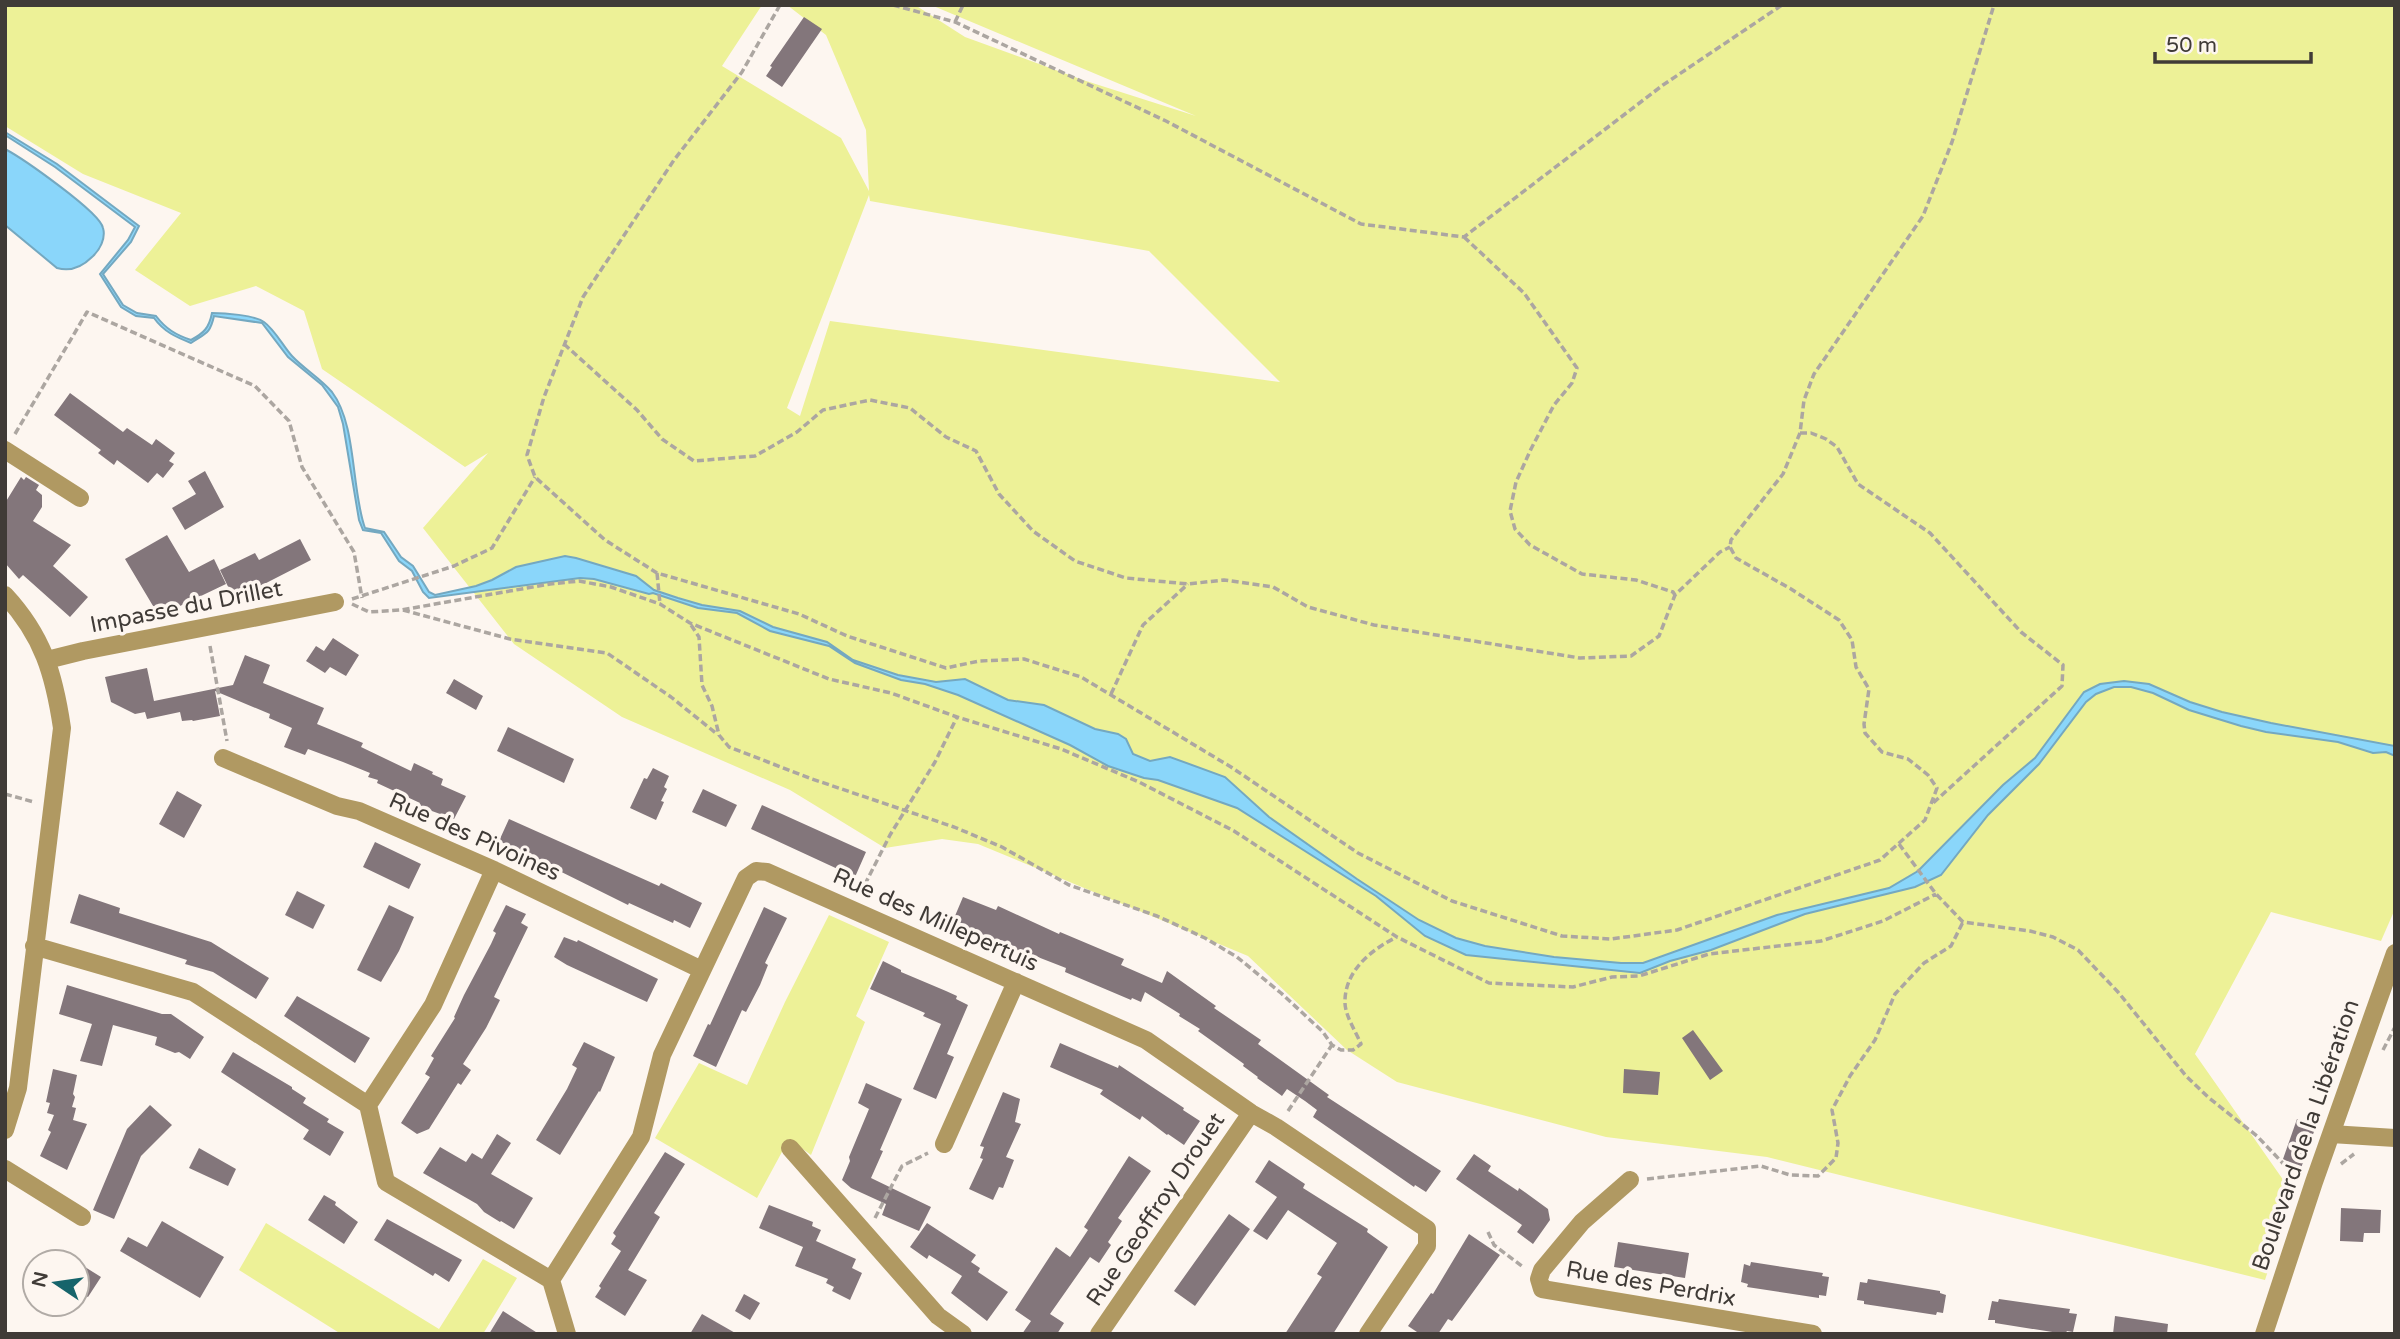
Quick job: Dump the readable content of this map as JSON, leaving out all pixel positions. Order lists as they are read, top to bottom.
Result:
{
  "streets": {
    "street": [
      "Impasse du Drillet",
      "Rue des Pivoines",
      "Rue des Millepertuis",
      "Boulevard de la Libération",
      "Rue Geoffroy Drouet",
      "Rue des Perdrix"
    ]
  },
  "crossings": [
    ["Rue des Pivoines", "Rue des Millepertuis"],
    ["Rue des Millepertuis", "Rue Geoffroy Drouet"]
  ],
  "scale_bar": "50 m",
  "north": "left"
}
